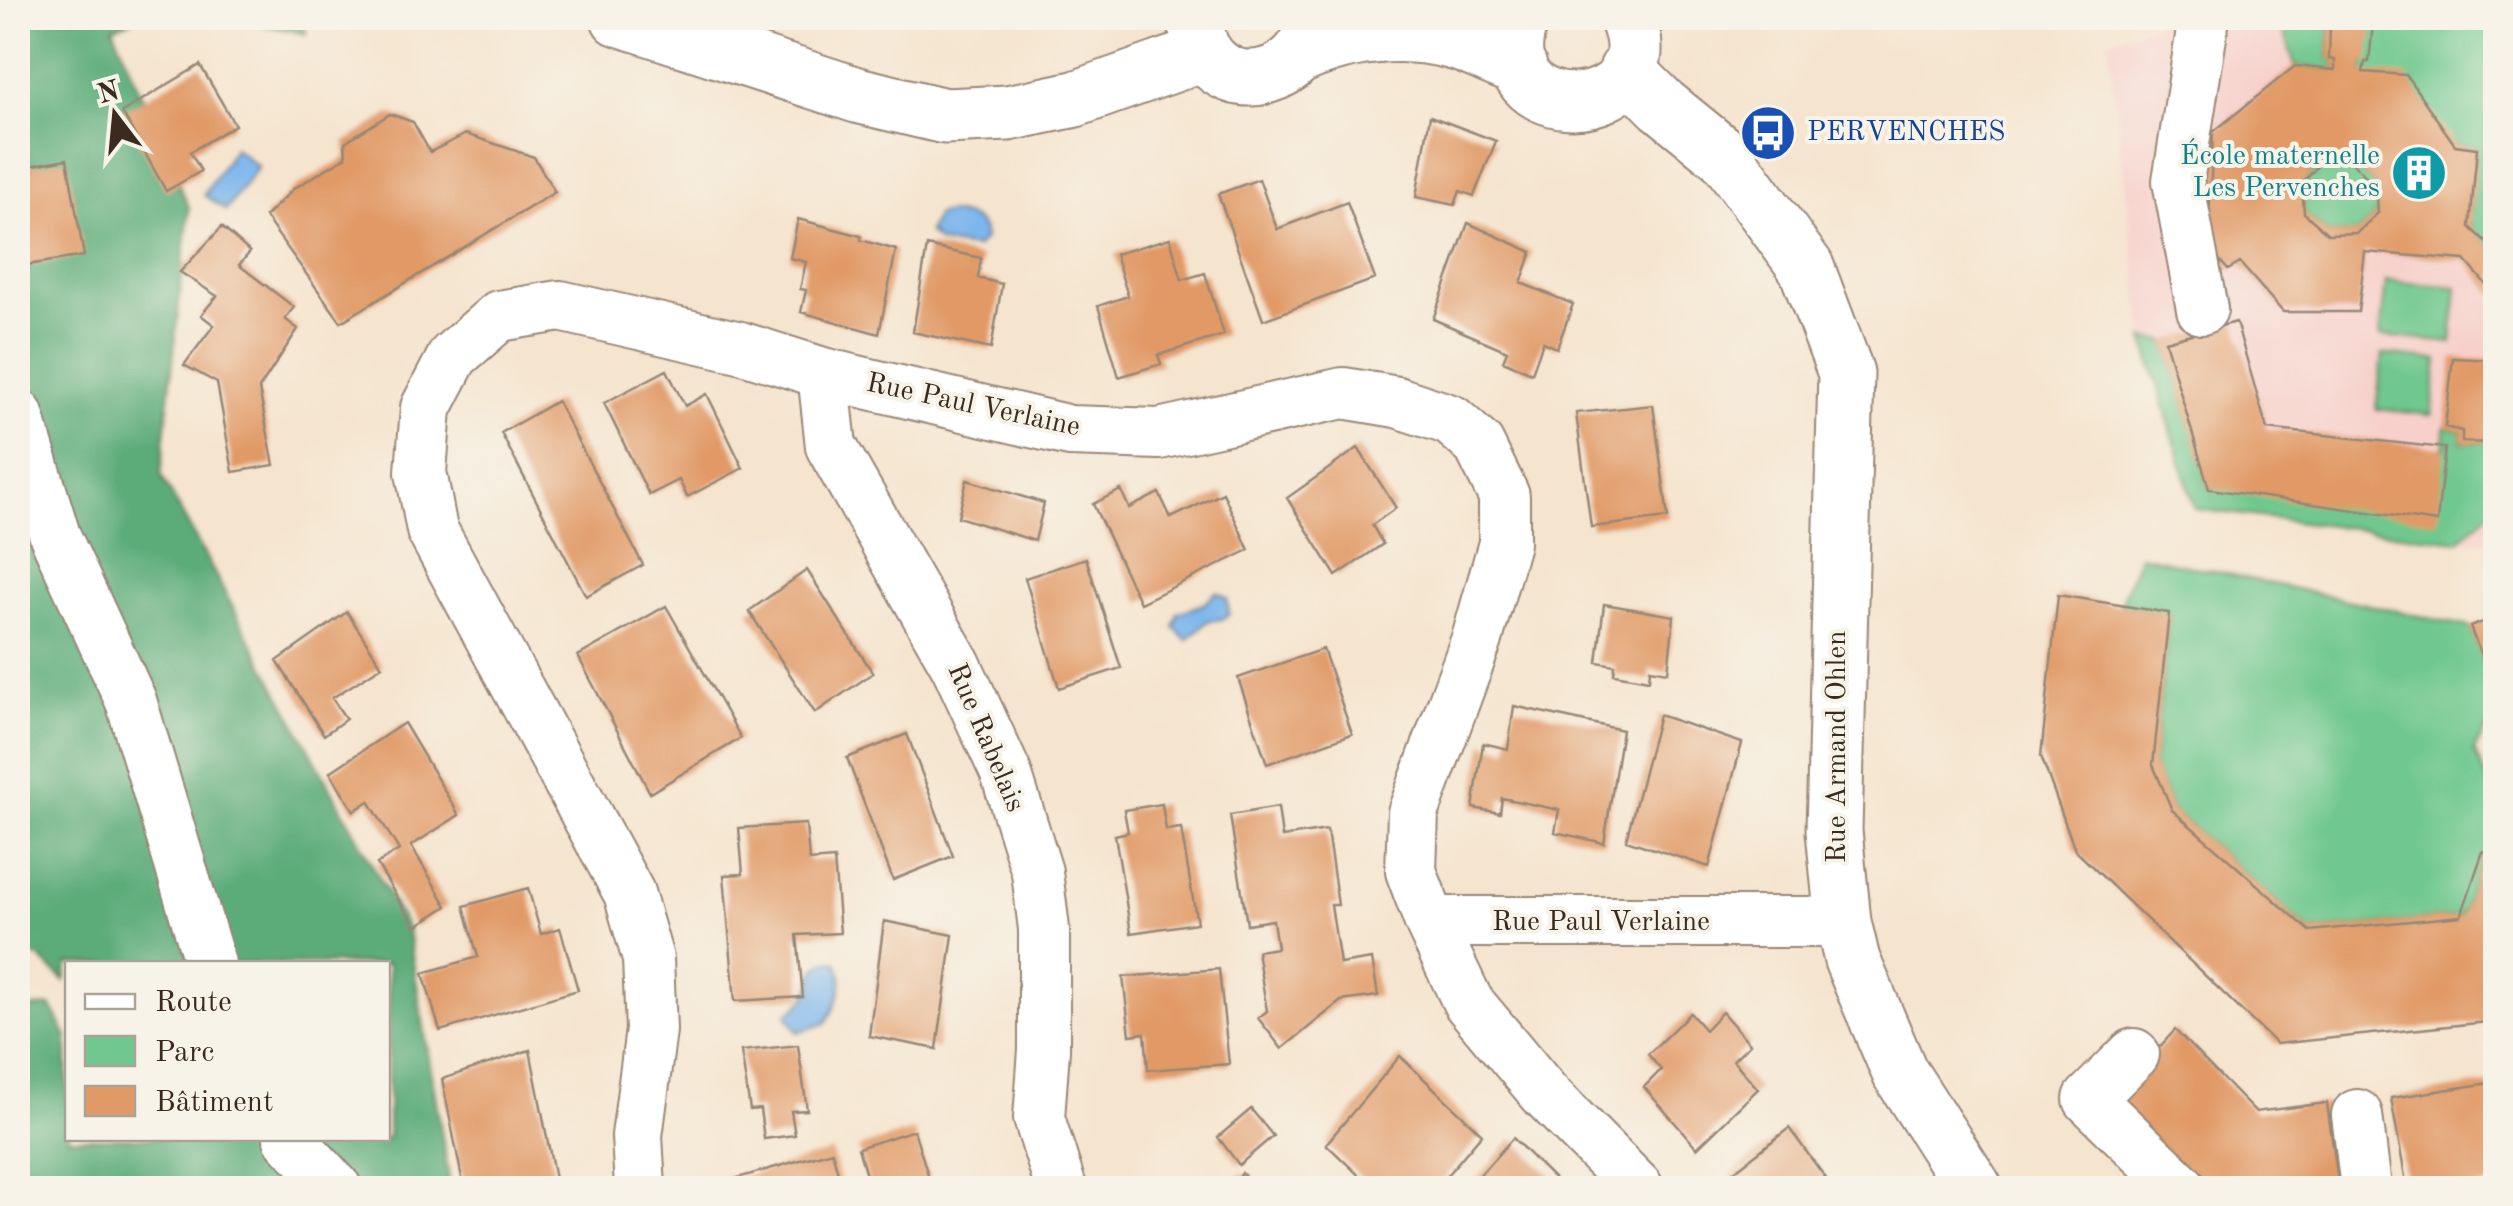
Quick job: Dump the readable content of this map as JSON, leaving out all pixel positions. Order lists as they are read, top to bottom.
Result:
{
  "streets": {
    "main road": ["Rue Armand Ohlen"],
    "street": ["Rue Paul Verlaine", "Rue Rabelais"]
  },
  "crossings": [
    ["Rue Paul Verlaine", "Rue Rabelais"],
    ["Rue Paul Verlaine", "Rue Armand Ohlen"]
  ],
  "places": {
    "bus stop": ["PERVENCHES"],
    "building": ["École maternelle Les Pervenches"]
  },
  "legend": ["Route", "Parc", "Bâtiment"],
  "north": "top"
}
